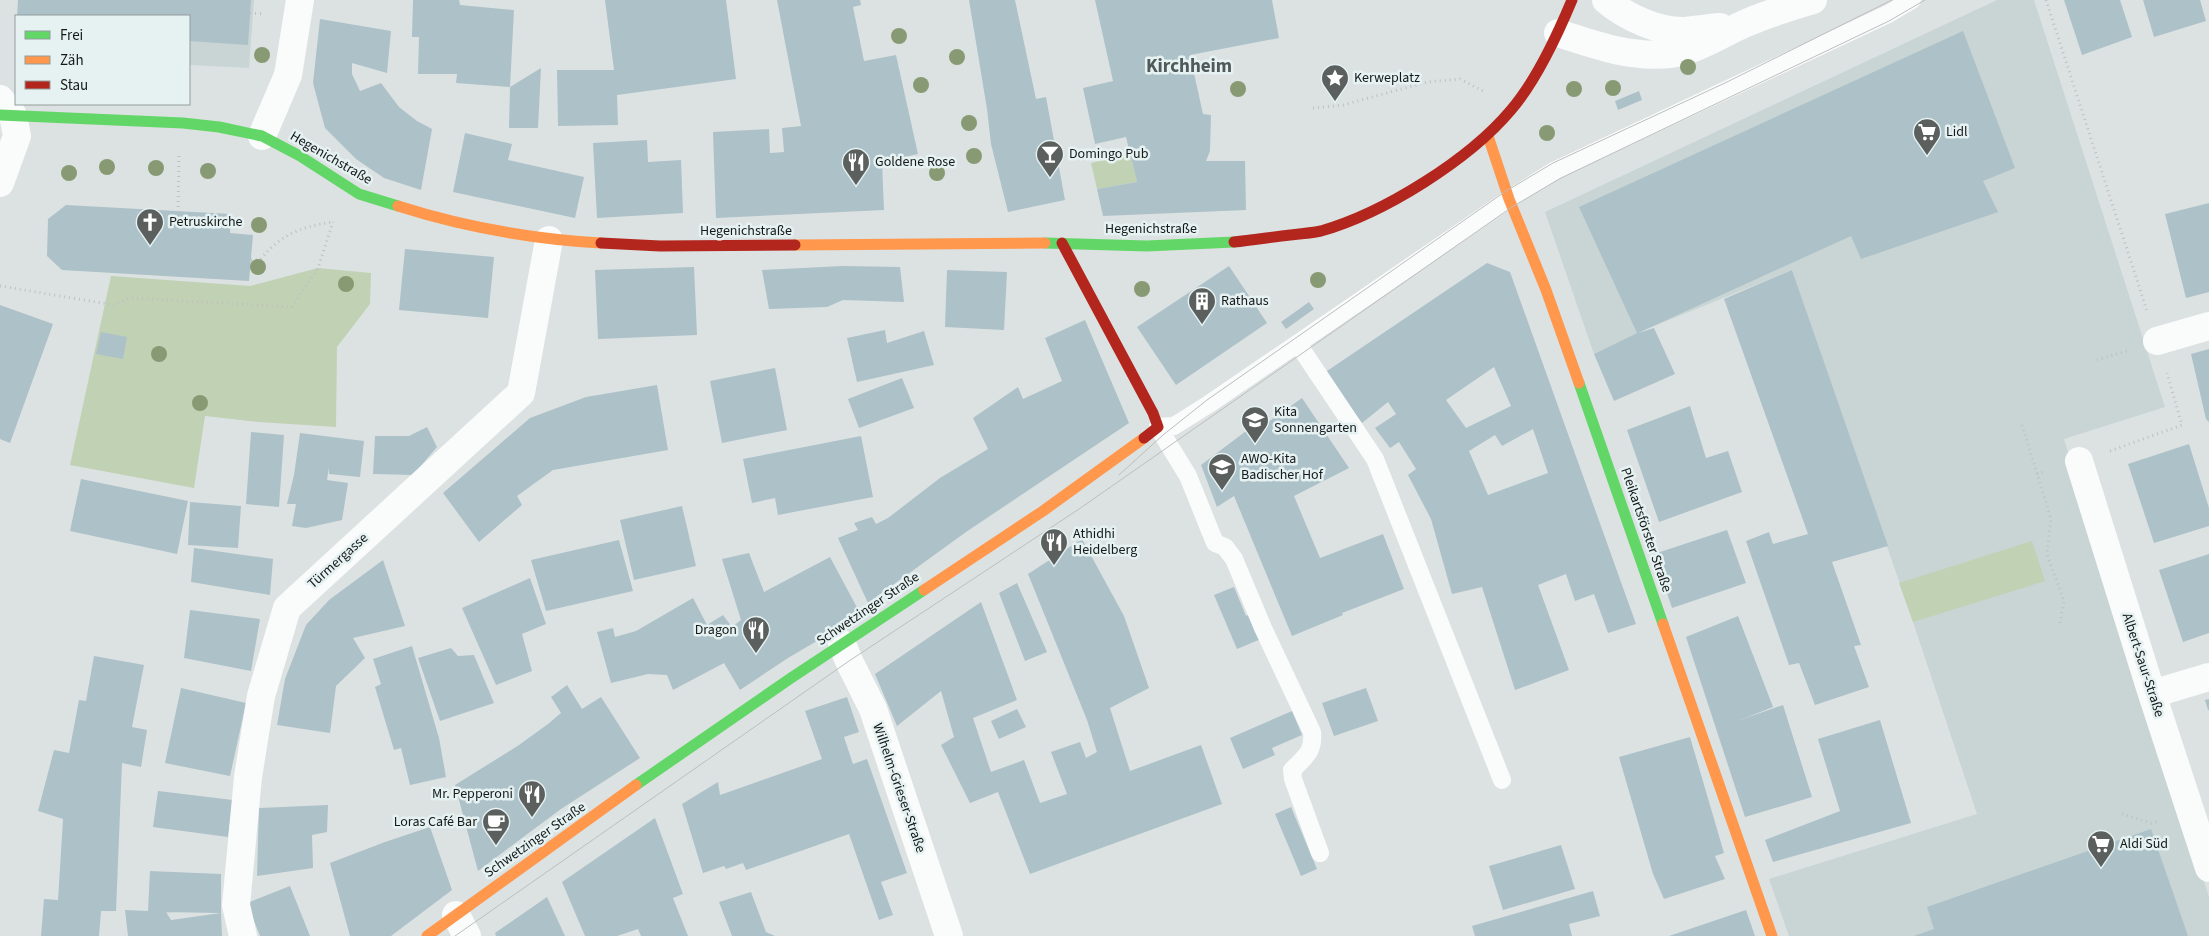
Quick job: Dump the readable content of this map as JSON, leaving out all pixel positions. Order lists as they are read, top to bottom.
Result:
{
  "streets": {
    "street": [
      "Hegenichstraße",
      "Pleikartsförster Straße",
      "Türmergasse",
      "Schwetzinger Straße",
      "Albert-Saur-Straße",
      "Wilhelm-Grieser-Straße"
    ]
  },
  "crossings": [
    ["Hegenichstraße", "Pleikartsförster Straße"],
    ["Hegenichstraße", "Türmergasse"],
    ["Schwetzinger Straße", "Wilhelm-Grieser-Straße"]
  ],
  "districts": ["Kirchheim"],
  "places": {
    "place": ["Kerweplatz"],
    "supermarket": ["Lidl", "Aldi Süd"],
    "bar": ["Domingo Pub"],
    "restaurant": [
      "Goldene Rose",
      "Athidhi Heidelberg",
      "Dragon",
      "Mr. Pepperoni"
    ],
    "church": ["Petruskirche"],
    "building": ["Rathaus"],
    "school or university": ["Kita Sonnengarten", "AWO-Kita Badischer Hof"],
    "cafe": ["Loras Café Bar"]
  },
  "legend": ["Frei", "Zäh", "Stau"]
}
